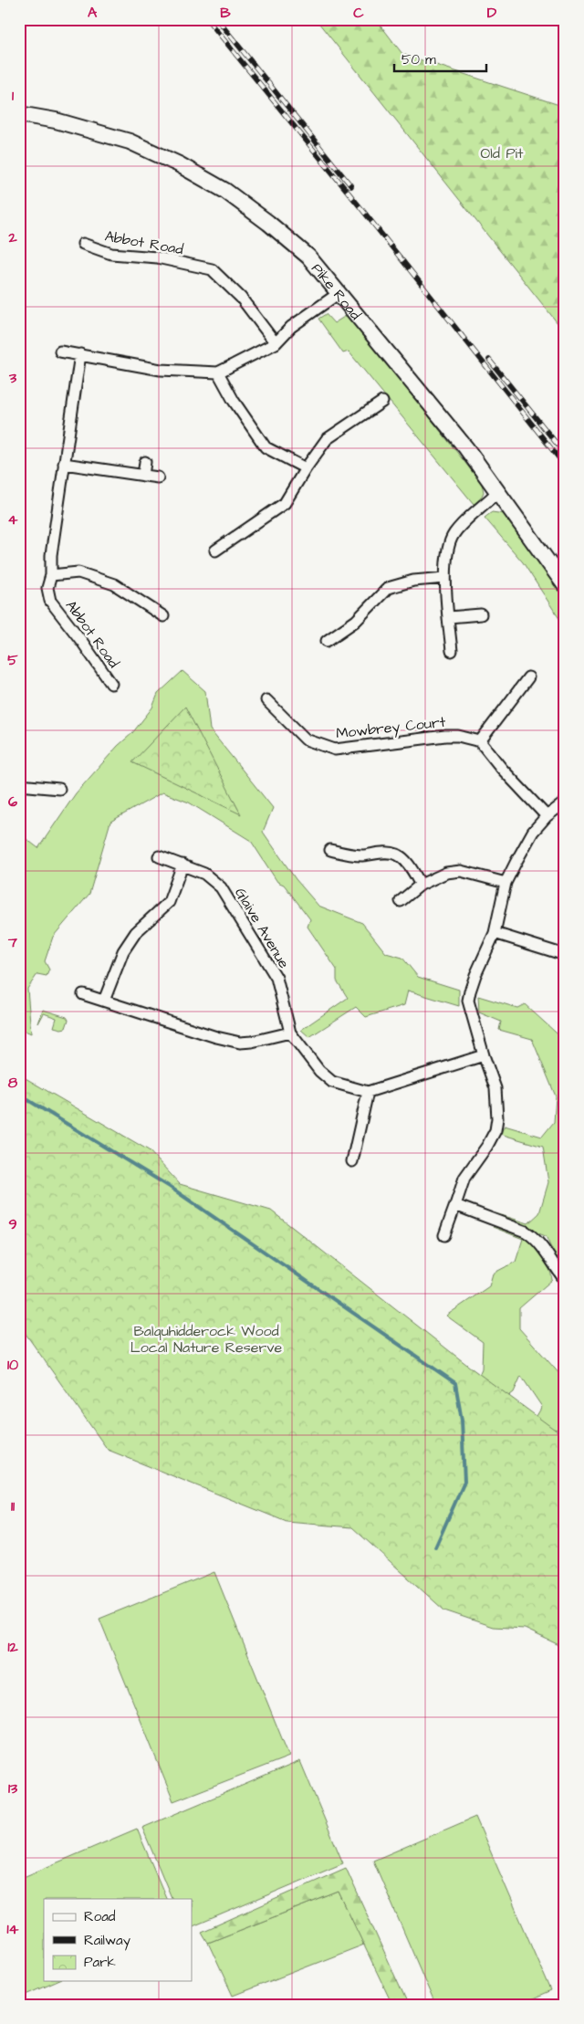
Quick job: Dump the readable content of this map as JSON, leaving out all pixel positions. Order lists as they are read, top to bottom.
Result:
{
  "streets": {
    "street": [
      "Abbot Road",
      "Pike Road",
      "Mowbrey Court",
      "Glaive Avenue"
    ]
  },
  "parks": ["Old Pit", "Balquhidderock Wood Local Nature Reserve"],
  "legend": ["Road", "Railway", "Park"],
  "scale_bar": "50 m",
  "grid": {
    "columns": [
      "A",
      "B",
      "C",
      "D"
    ],
    "rows": [
      "1",
      "2",
      "3",
      "4",
      "5",
      "6",
      "7",
      "8",
      "9",
      "10",
      "11",
      "12",
      "13",
      "14"
    ]
  }
}
